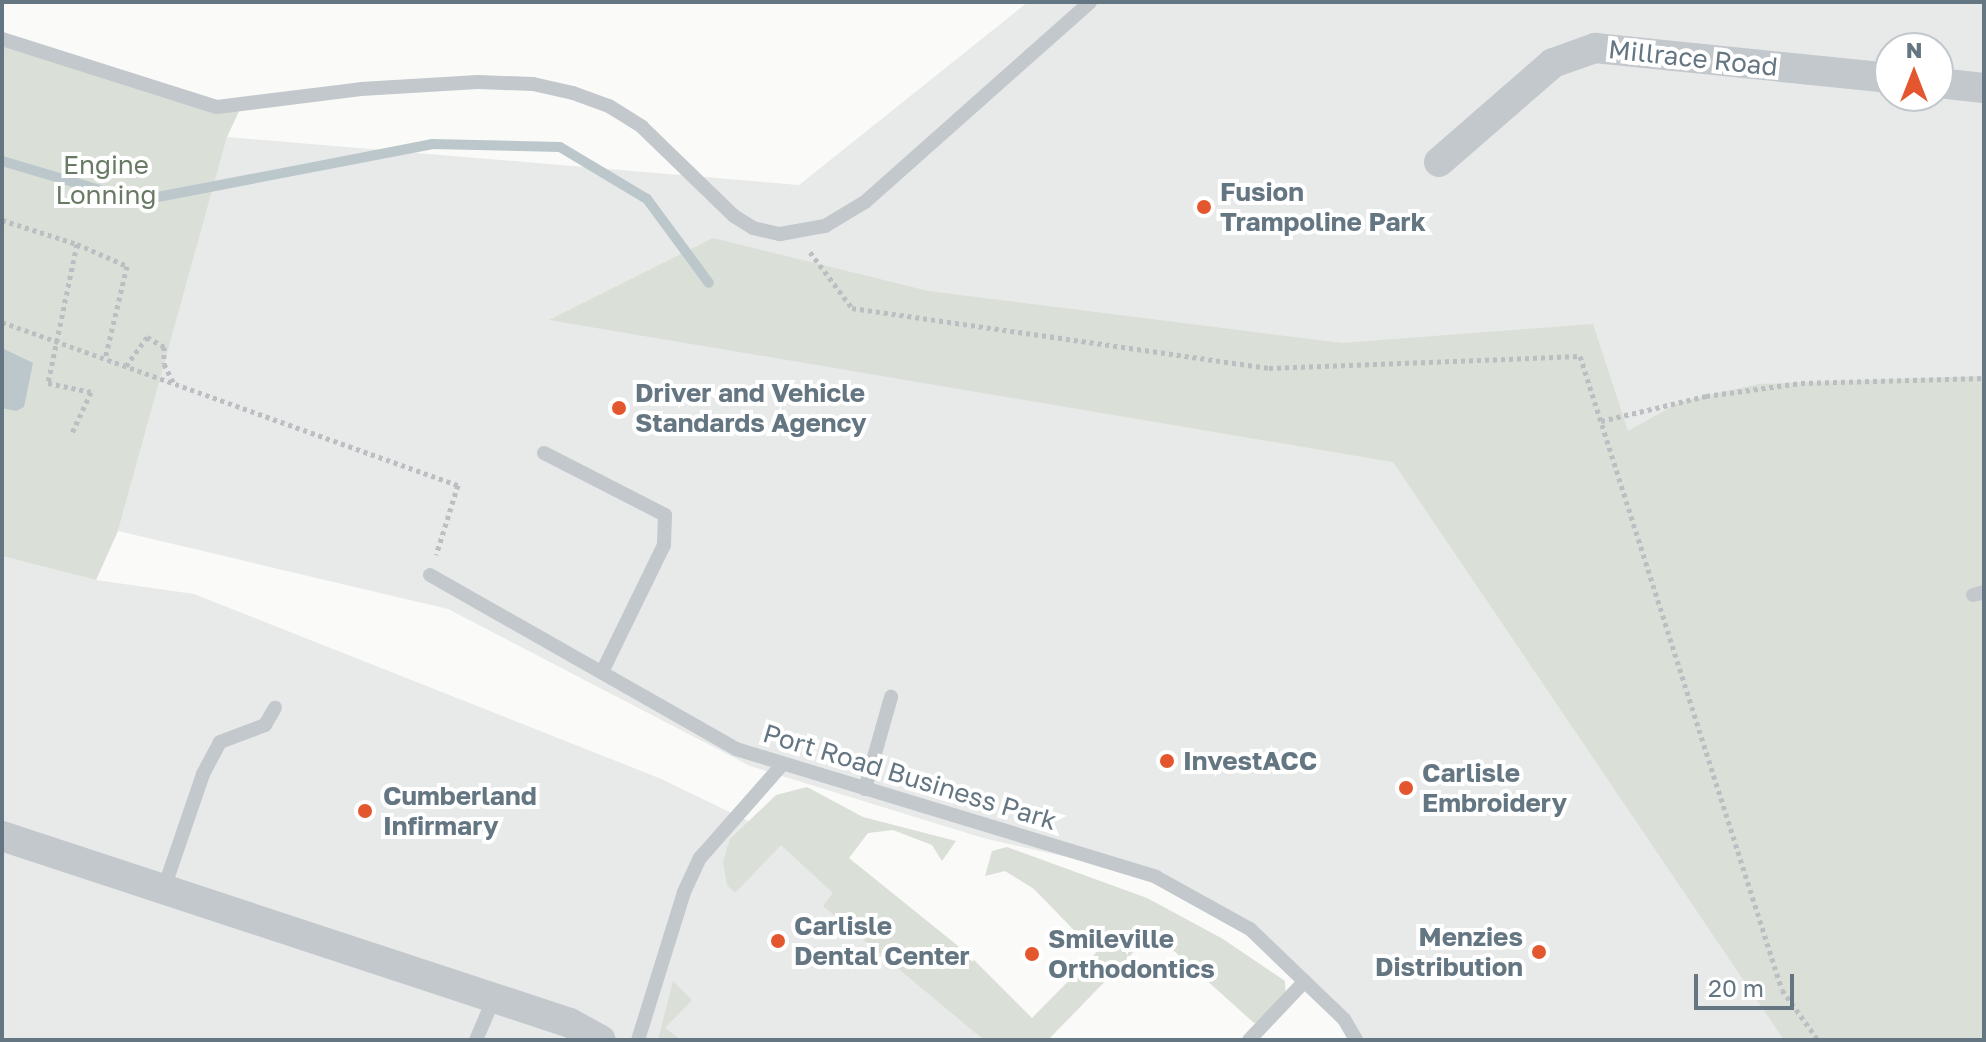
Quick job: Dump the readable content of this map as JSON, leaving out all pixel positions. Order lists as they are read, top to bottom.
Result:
{
  "streets": {
    "street": ["Millrace Road"],
    "lane": ["Port Road Business Park"]
  },
  "parks": ["Engine Lonning"],
  "places": [
    "Fusion Trampoline Park",
    "Driver and Vehicle Standards Agency",
    "InvestACC",
    "Carlisle Embroidery",
    "Cumberland Infirmary",
    "Carlisle Dental Center",
    "Menzies Distribution",
    "Smileville Orthodontics"
  ],
  "scale_bar": "20 m",
  "north": "top"
}
